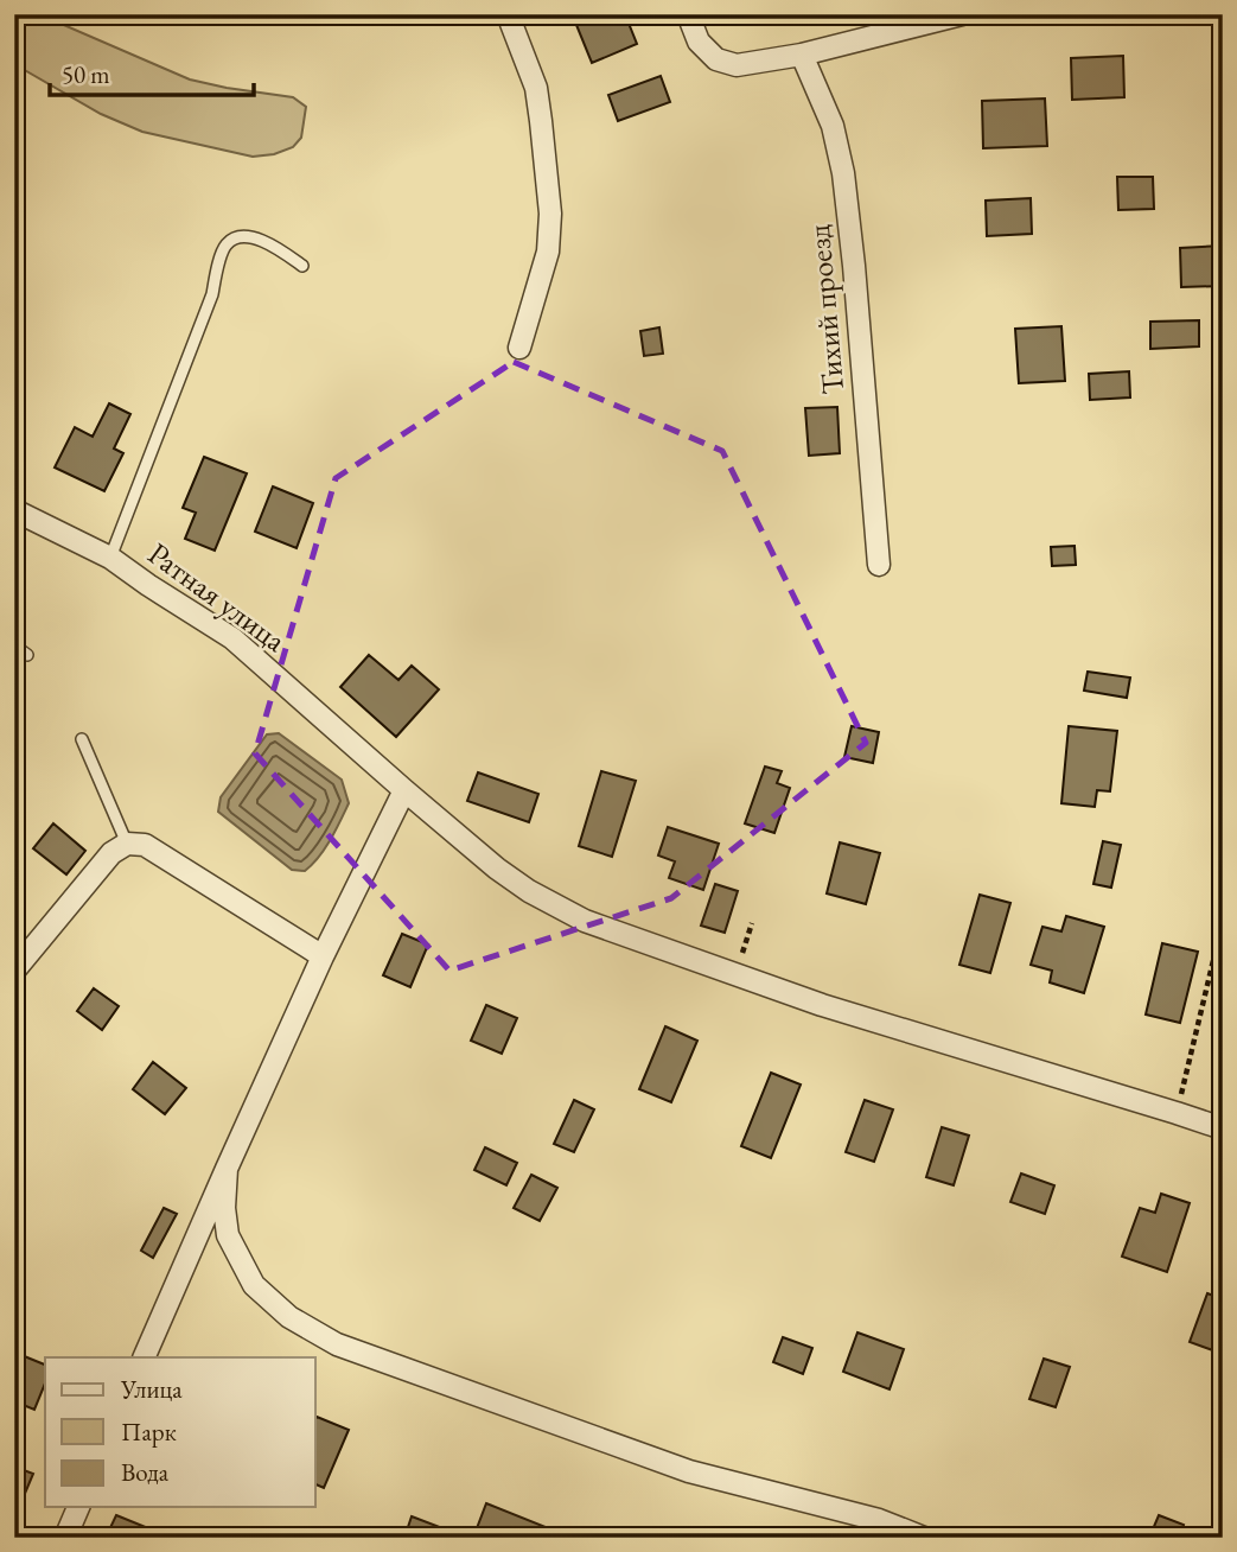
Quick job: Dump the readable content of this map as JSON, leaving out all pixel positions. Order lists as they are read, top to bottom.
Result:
{
  "streets": {
    "street": ["Тихий проезд", "Ратная улица"]
  },
  "legend": ["Улица", "Парк", "Вода"],
  "scale_bar": "50 m"
}
